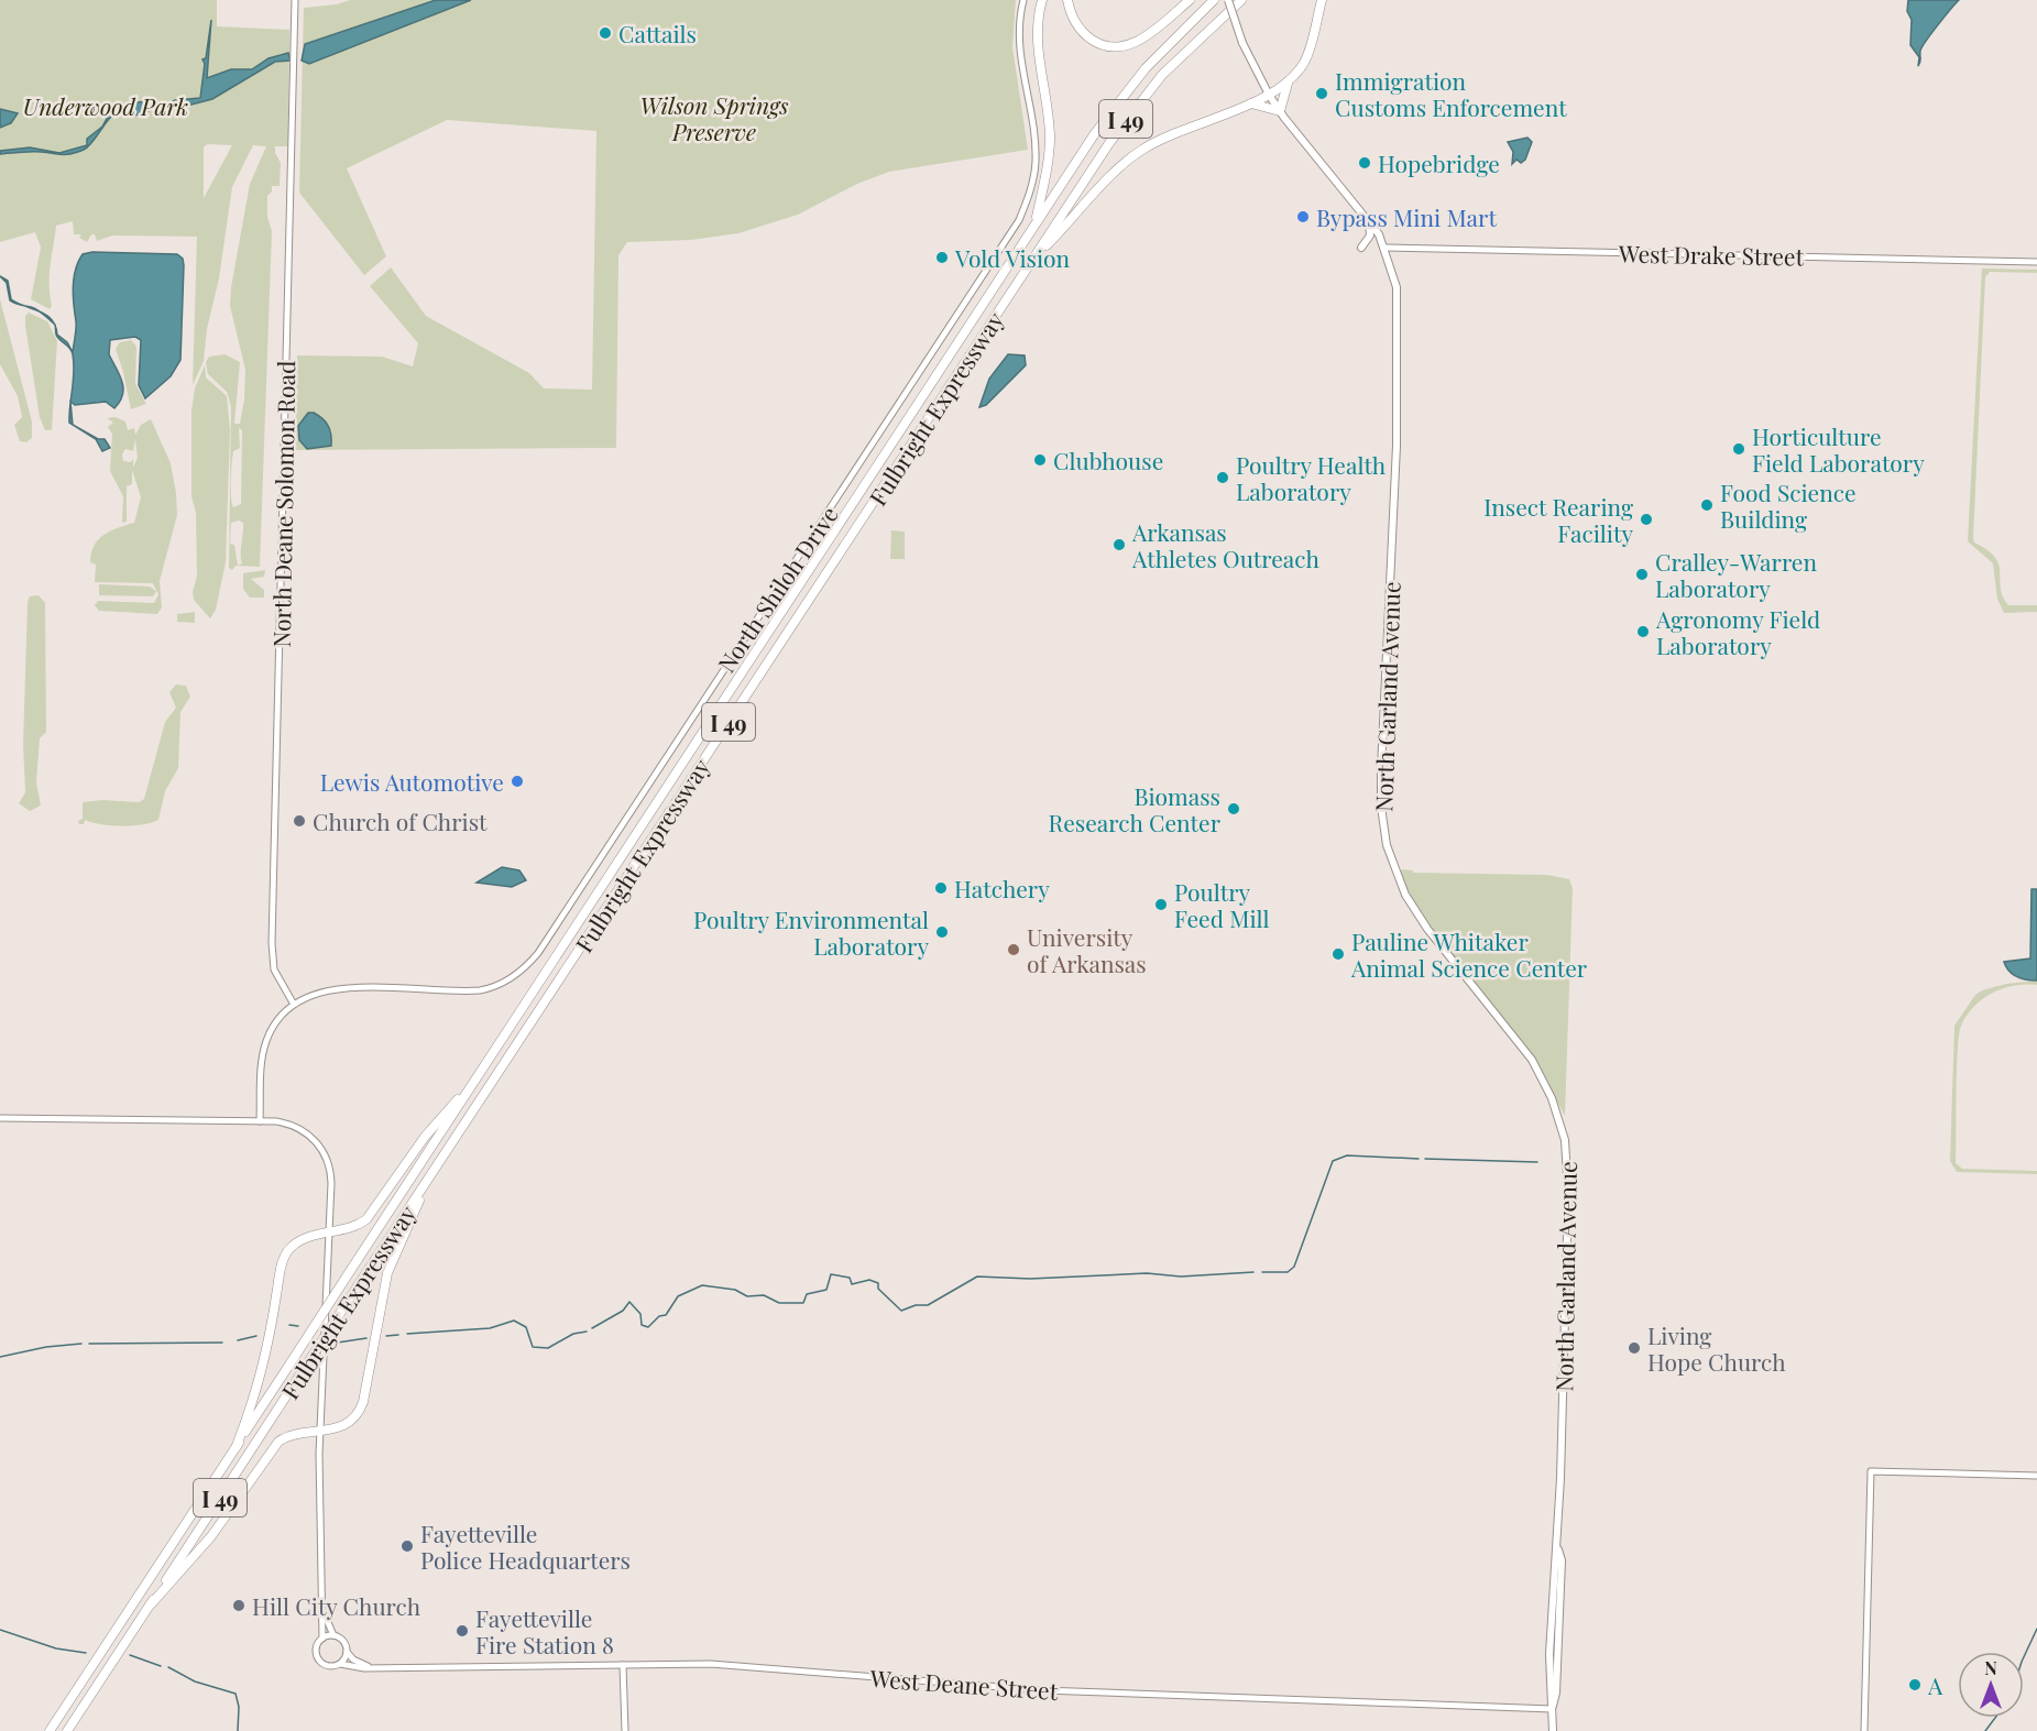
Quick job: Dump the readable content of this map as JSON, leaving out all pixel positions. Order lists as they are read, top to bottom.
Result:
{
  "streets": {
    "highway": ["I 49", "Fulbright Expressway"],
    "main road": ["North Garland Avenue"],
    "street": [
      "West Drake Street",
      "North Deane Solomon Road",
      "North Shiloh Drive",
      "West Deane Street"
    ]
  },
  "crossings": [
    ["West Drake Street", "North Garland Avenue"],
    ["North Deane Solomon Road", "North Shiloh Drive"],
    ["North Garland Avenue", "West Deane Street"]
  ],
  "parks": ["Wilson Springs Preserve", "Underwood Park"],
  "places": [
    "Cattails",
    "Immigration Customs Enforcement",
    "Hopebridge",
    "Bypass Mini Mart",
    "Vold Vision",
    "Horticulture Field Laboratory",
    "Clubhouse",
    "Poultry Health Laboratory",
    "Food Science Building",
    "Insect Rearing Facility",
    "Arkansas Athletes Outreach",
    "Cralley-Warren Laboratory",
    "Agronomy Field Laboratory",
    "Lewis Automotive",
    "Biomass Research Center",
    "Church of Christ",
    "Hatchery",
    "Poultry Feed Mill",
    "Poultry Environmental Laboratory",
    "University of Arkansas",
    "Pauline Whitaker Animal Science Center",
    "Living Hope Church",
    "Fayetteville Police Headquarters",
    "Hill City Church",
    "Fayetteville Fire Station 8",
    "A"
  ],
  "north": "top"
}
